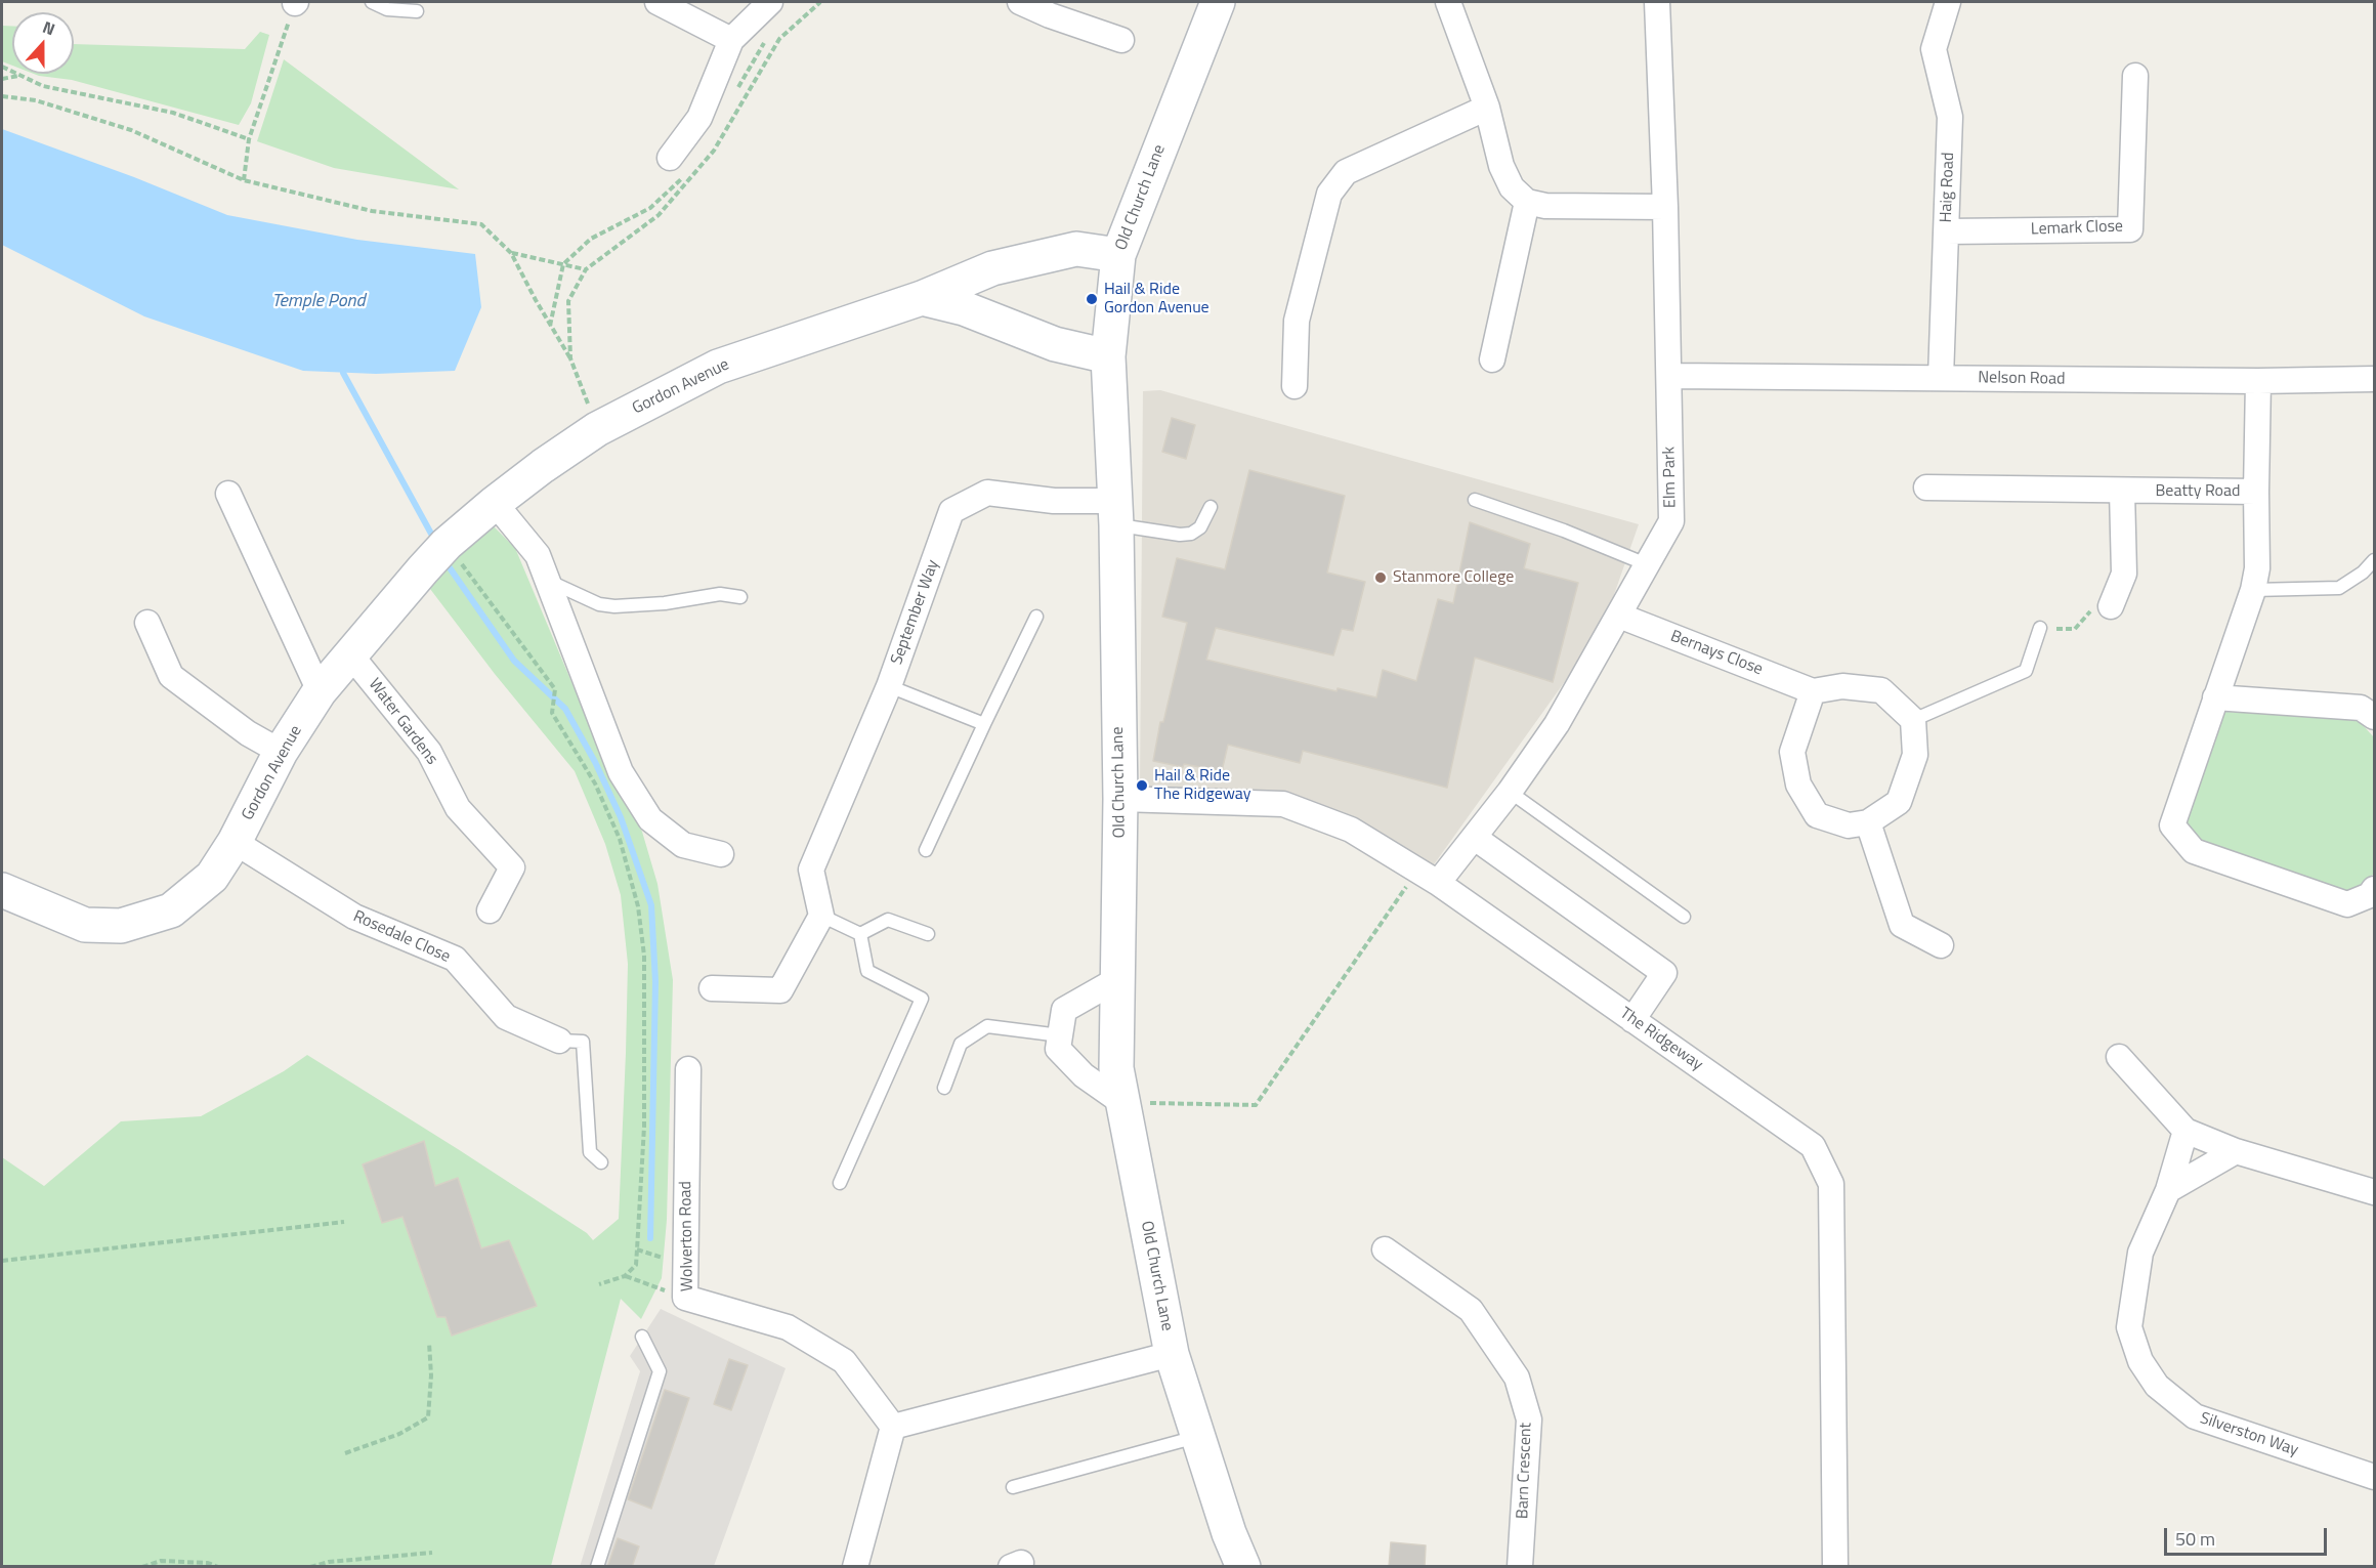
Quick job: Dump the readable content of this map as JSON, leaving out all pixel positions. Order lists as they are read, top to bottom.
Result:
{
  "streets": {
    "street": [
      "Haig Road",
      "Old Church Lane",
      "Lemark Close",
      "Nelson Road",
      "Gordon Avenue",
      "Elm Park",
      "Beatty Road",
      "September Way",
      "Bernays Close",
      "Water Gardens",
      "Rosedale Close",
      "The Ridgeway",
      "Wolverton Road",
      "Silverston Way",
      "Barn Crescent"
    ]
  },
  "crossings": [
    ["Haig Road", "Lemark Close"],
    ["Haig Road", "Nelson Road"],
    ["Old Church Lane", "Gordon Avenue"],
    ["Old Church Lane", "September Way"],
    ["Old Church Lane", "The Ridgeway"],
    ["Nelson Road", "Elm Park"],
    ["Gordon Avenue", "Water Gardens"],
    ["Gordon Avenue", "Rosedale Close"],
    ["Elm Park", "Bernays Close"],
    ["Elm Park", "The Ridgeway"]
  ],
  "water": ["Temple Pond"],
  "places": ["Hail & Ride Gordon Avenue", "Stanmore College", "Hail & Ride The Ridgeway"],
  "scale_bar": "50 m",
  "north": "top"
}
